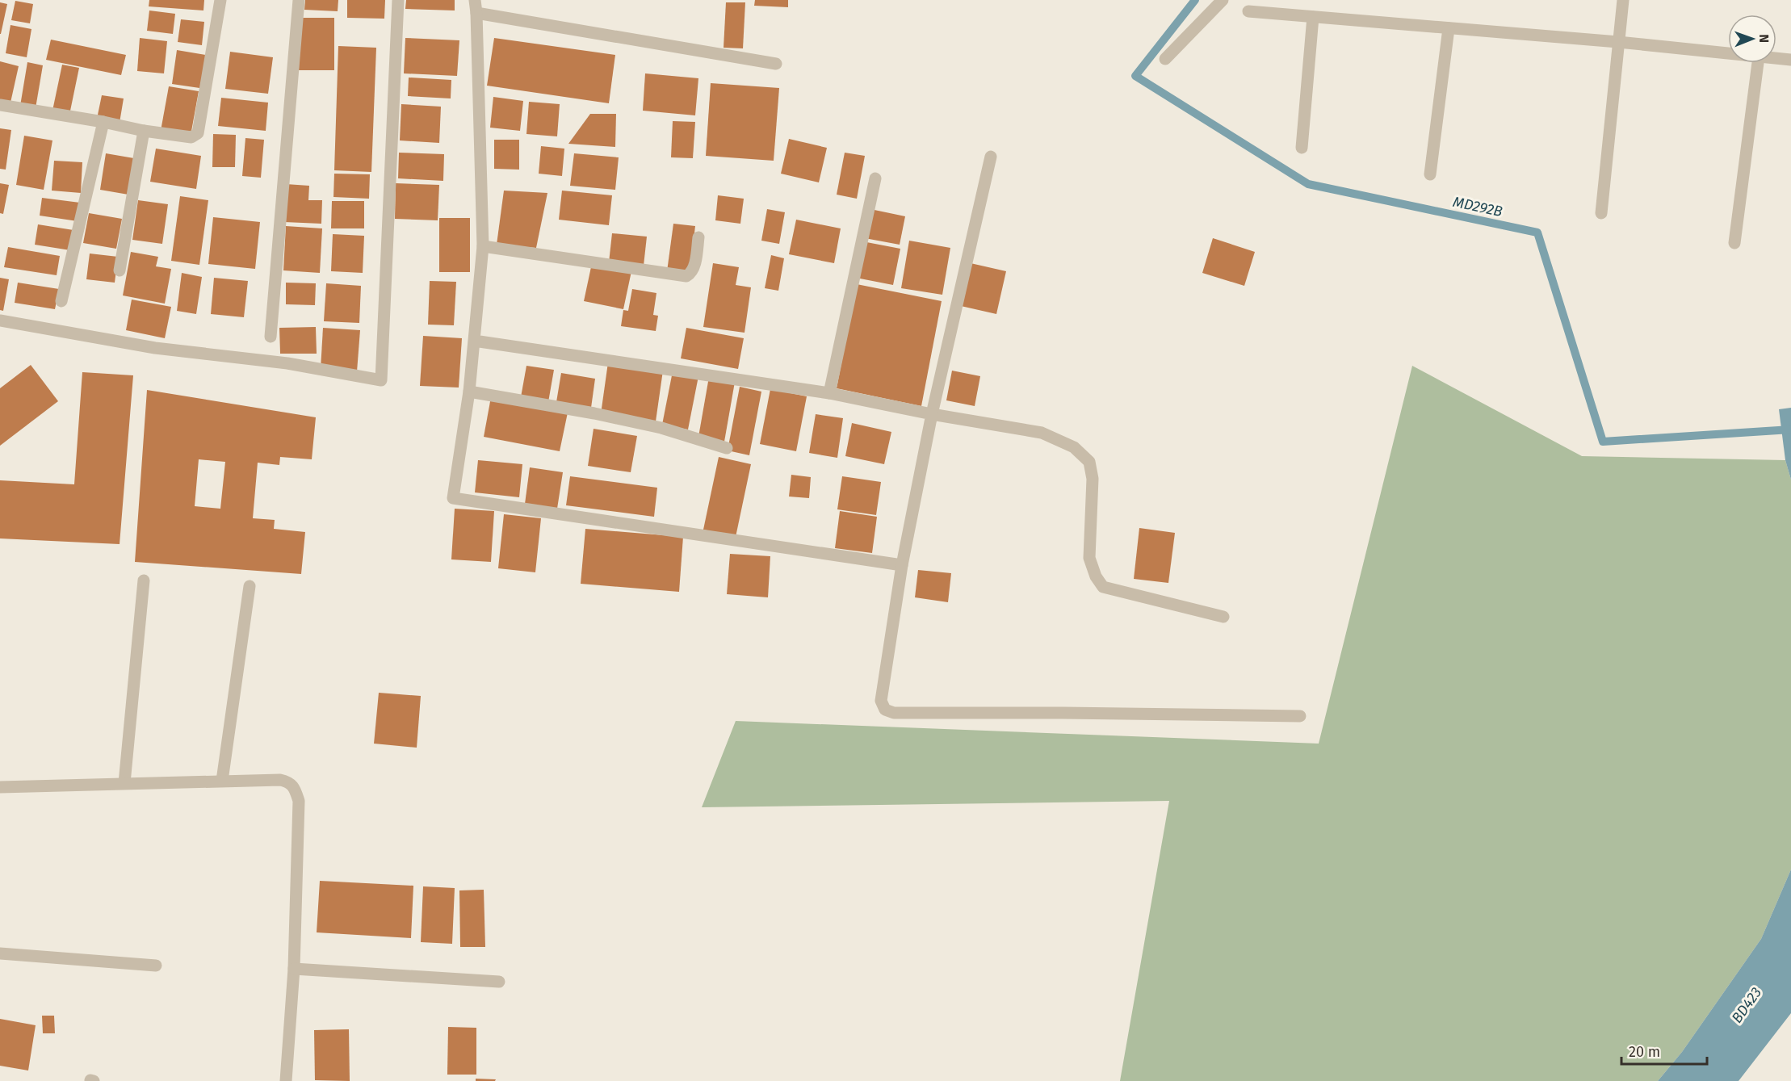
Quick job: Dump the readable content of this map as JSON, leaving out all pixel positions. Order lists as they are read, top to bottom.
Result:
{
  "water": ["MD292B", "BD423"],
  "scale_bar": "20 m",
  "north": "right"
}
